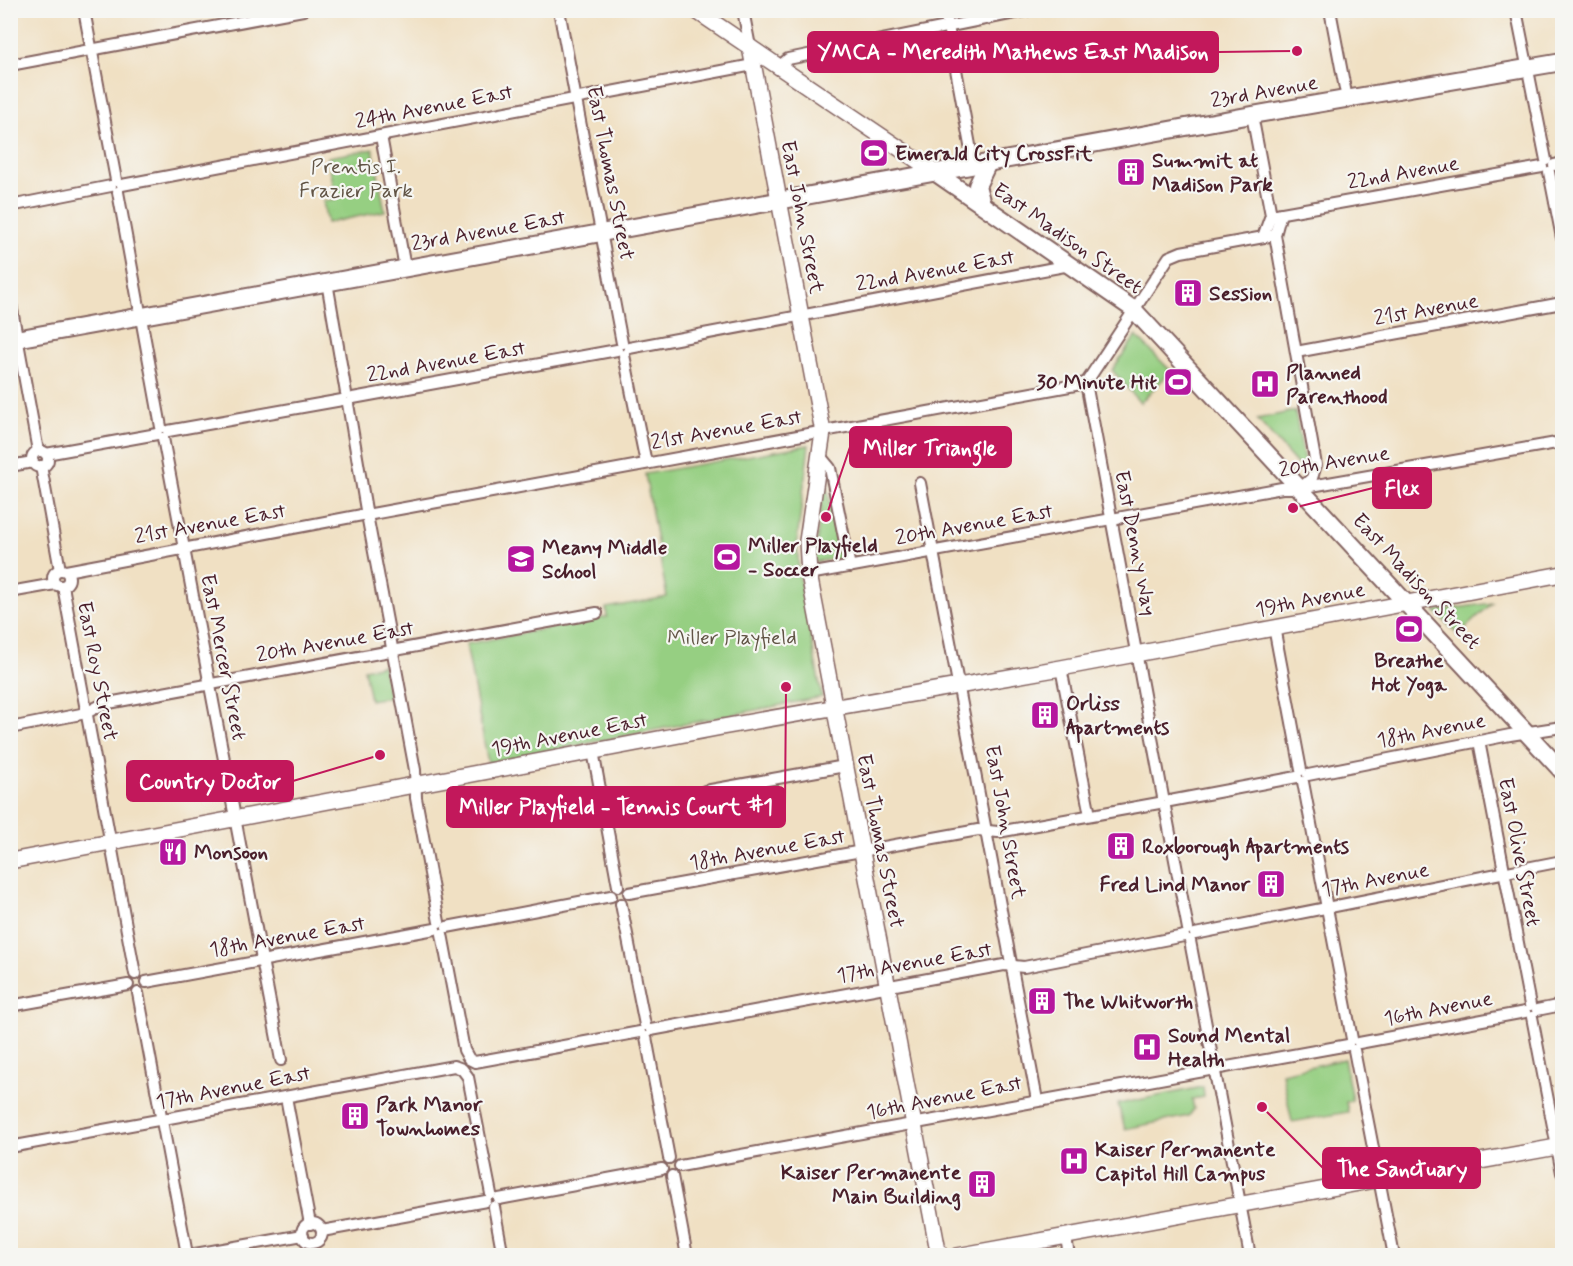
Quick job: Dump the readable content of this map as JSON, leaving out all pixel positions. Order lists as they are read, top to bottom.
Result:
{
  "streets": {
    "main road": ["23rd Avenue", "23rd Avenue East", "East Madison Street"],
    "street": [
      "24th Avenue East",
      "22nd Avenue",
      "East Thomas Street",
      "East John Street",
      "22nd Avenue East",
      "21st Avenue",
      "21st Avenue East",
      "20th Avenue",
      "20th Avenue East",
      "East Denny Way",
      "19th Avenue",
      "East Mercer Street",
      "East Roy Street",
      "18th Avenue",
      "19th Avenue East",
      "18th Avenue East",
      "East Olive Street",
      "17th Avenue",
      "17th Avenue East",
      "16th Avenue",
      "16th Avenue East"
    ]
  },
  "crossings": [
    ["23rd Avenue", "23rd Avenue East"],
    ["24th Avenue East", "East Thomas Street"],
    ["24th Avenue East", "East John Street"],
    ["24th Avenue East", "East Mercer Street"],
    ["East Thomas Street", "East John Street"],
    ["East Thomas Street", "23rd Avenue East"],
    ["East Thomas Street", "22nd Avenue East"],
    ["East Thomas Street", "21st Avenue East"],
    ["East Thomas Street", "20th Avenue East"],
    ["East Thomas Street", "19th Avenue East"],
    ["East Thomas Street", "18th Avenue East"],
    ["East Thomas Street", "17th Avenue East"],
    ["East Thomas Street", "16th Avenue East"],
    ["East John Street", "23rd Avenue East"],
    ["East John Street", "East Madison Street"],
    ["East John Street", "22nd Avenue East"],
    ["East John Street", "21st Avenue East"],
    ["East John Street", "20th Avenue East"],
    ["East John Street", "19th Avenue East"],
    ["East John Street", "18th Avenue East"],
    ["East John Street", "17th Avenue East"],
    ["East John Street", "16th Avenue East"],
    ["23rd Avenue East", "East Madison Street"],
    ["23rd Avenue East", "East Mercer Street"],
    ["East Madison Street", "22nd Avenue East"],
    ["East Madison Street", "20th Avenue"],
    ["East Madison Street", "19th Avenue"],
    ["East Madison Street", "18th Avenue"],
    ["22nd Avenue East", "East Mercer Street"],
    ["21st Avenue East", "East Denny Way"],
    ["21st Avenue East", "East Mercer Street"],
    ["20th Avenue", "20th Avenue East"],
    ["20th Avenue", "East Denny Way"],
    ["20th Avenue East", "East Denny Way"],
    ["20th Avenue East", "East Mercer Street"],
    ["20th Avenue East", "East Roy Street"],
    ["East Denny Way", "19th Avenue"],
    ["East Denny Way", "18th Avenue"],
    ["East Denny Way", "19th Avenue East"],
    ["East Denny Way", "18th Avenue East"],
    ["East Denny Way", "17th Avenue"],
    ["East Denny Way", "17th Avenue East"],
    ["East Denny Way", "16th Avenue"],
    ["East Denny Way", "16th Avenue East"],
    ["19th Avenue", "19th Avenue East"],
    ["East Mercer Street", "19th Avenue East"],
    ["East Mercer Street", "18th Avenue East"],
    ["East Roy Street", "19th Avenue East"],
    ["East Roy Street", "18th Avenue East"],
    ["18th Avenue", "18th Avenue East"],
    ["18th Avenue", "East Olive Street"],
    ["18th Avenue East", "17th Avenue East"],
    ["East Olive Street", "17th Avenue"],
    ["East Olive Street", "16th Avenue"],
    ["17th Avenue", "17th Avenue East"],
    ["16th Avenue", "16th Avenue East"]
  ],
  "parks": ["Prentis I. Frazier Park", "Miller Playfield"],
  "places": {
    "other": [
      "YMCA - Meredith Mathews East Madison",
      "Flex",
      "Miller Triangle",
      "Miller Playfield - Tennis Court #1",
      "Country Doctor",
      "The Sanctuary"
    ],
    "sports": [
      "Emerald City CrossFit",
      "30 Minute Hit",
      "Miller Playfield - Soccer",
      "Breathe Hot Yoga"
    ],
    "building": [
      "Summit at Madison Park",
      "Session",
      "Orliss Apartments",
      "Roxborough Apartments",
      "Fred Lind Manor",
      "The Whitworth",
      "Park Manor Townhomes",
      "Kaiser Permanente Main Building"
    ],
    "hospital": ["Planned Parenthood", "Sound Mental Health", "Kaiser Permanente Capitol Hill Campus"],
    "school or university": ["Meany Middle School"],
    "restaurant": ["Monsoon"]
  }
}
